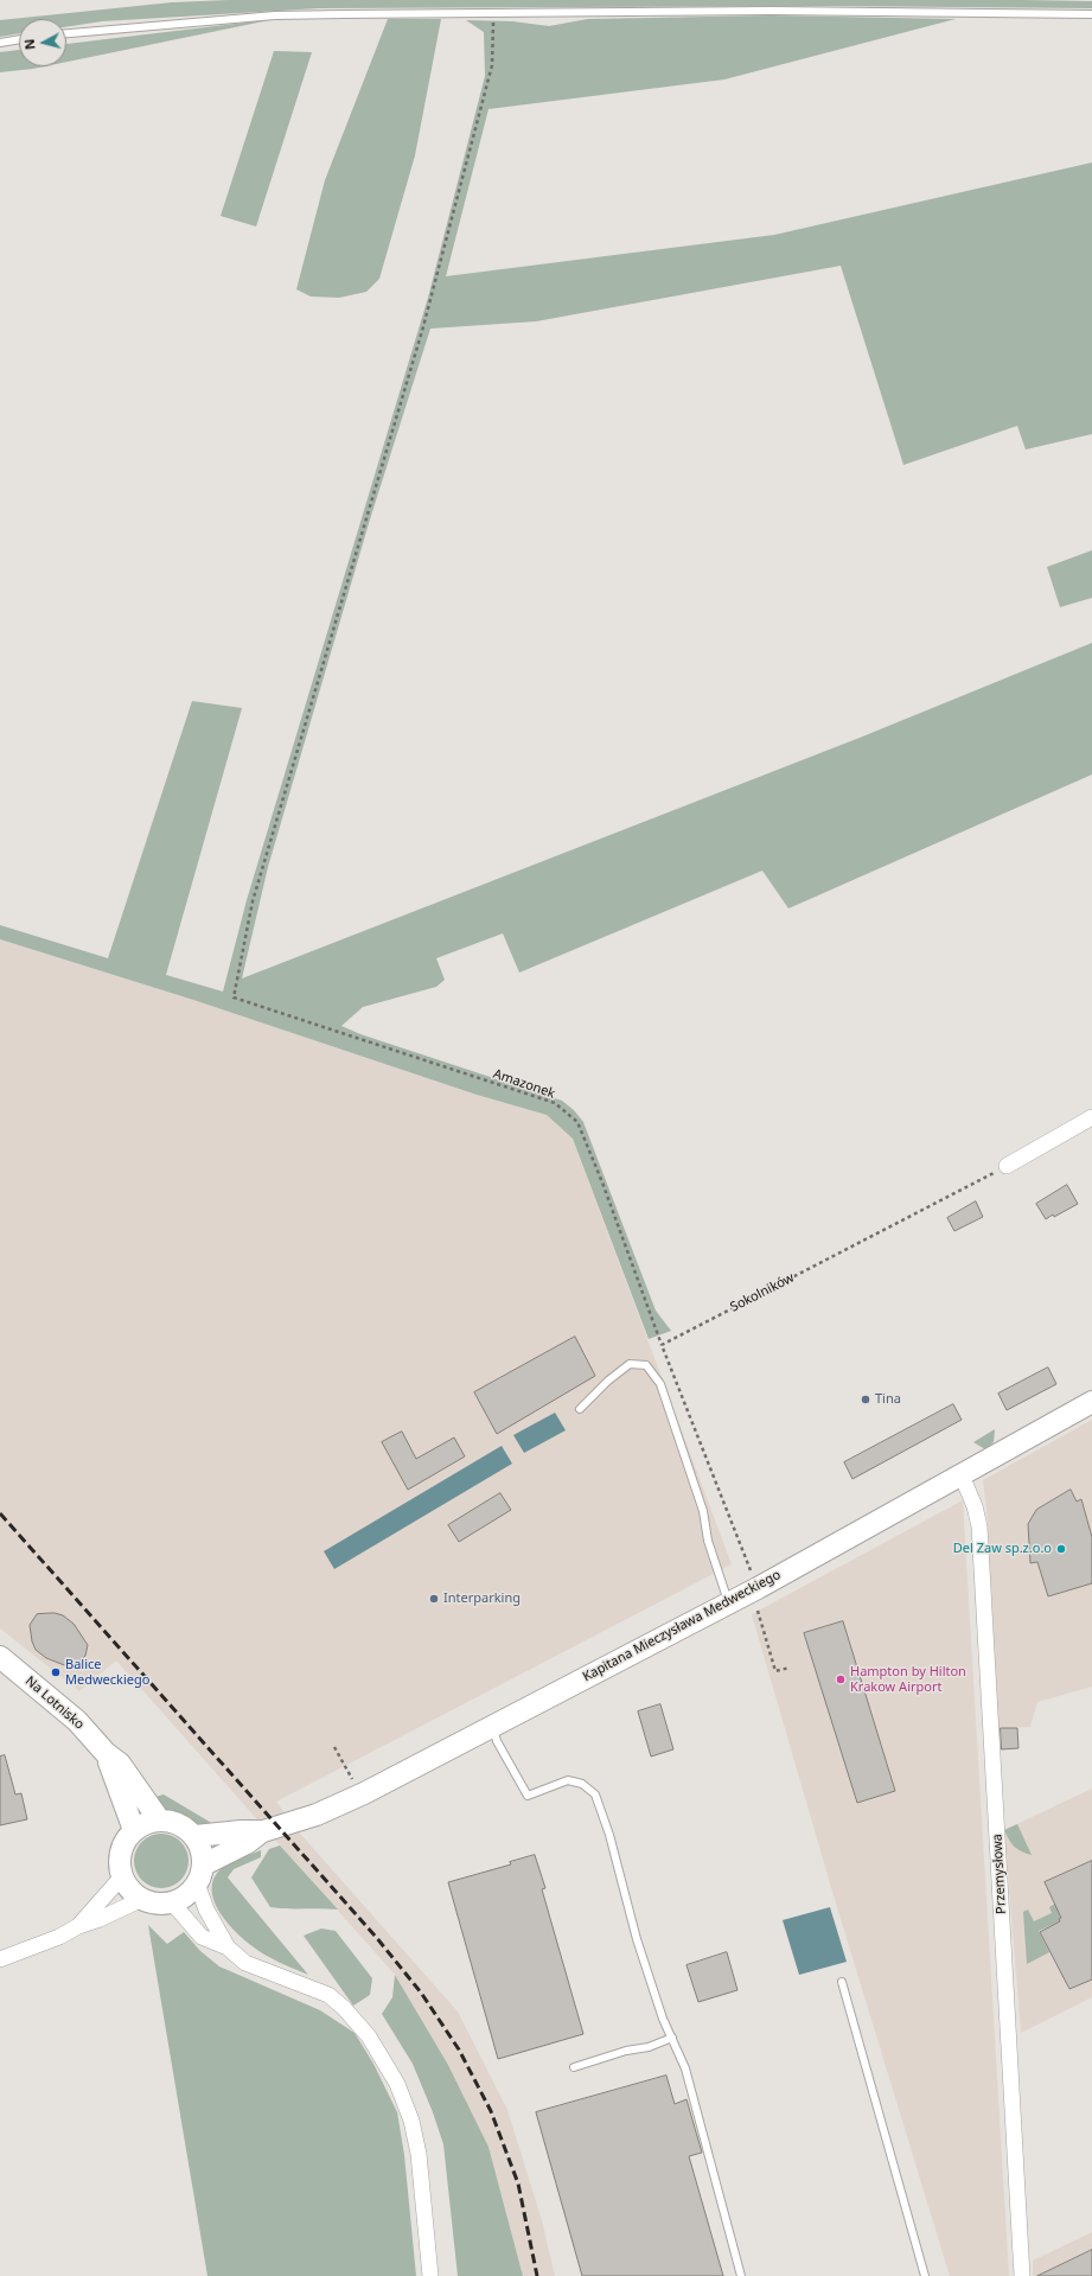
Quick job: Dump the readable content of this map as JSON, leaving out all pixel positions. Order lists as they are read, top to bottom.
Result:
{
  "streets": {
    "main road": ["Kapitana Mieczysława Medweckiego", "Na Lotnisko"],
    "street": ["Przemysłowa"],
    "path": ["Amazonek", "Sokolników"]
  },
  "crossings": [
    ["Amazonek", "Sokolników"],
    ["Kapitana Mieczysława Medweckiego", "Na Lotnisko"],
    ["Kapitana Mieczysława Medweckiego", "Przemysłowa"]
  ],
  "places": [
    "Tina",
    "Del Zaw sp.z.o.o",
    "Interparking",
    "Balice Medweckiego",
    "Hampton by Hilton Krakow Airport"
  ],
  "north": "left"
}
